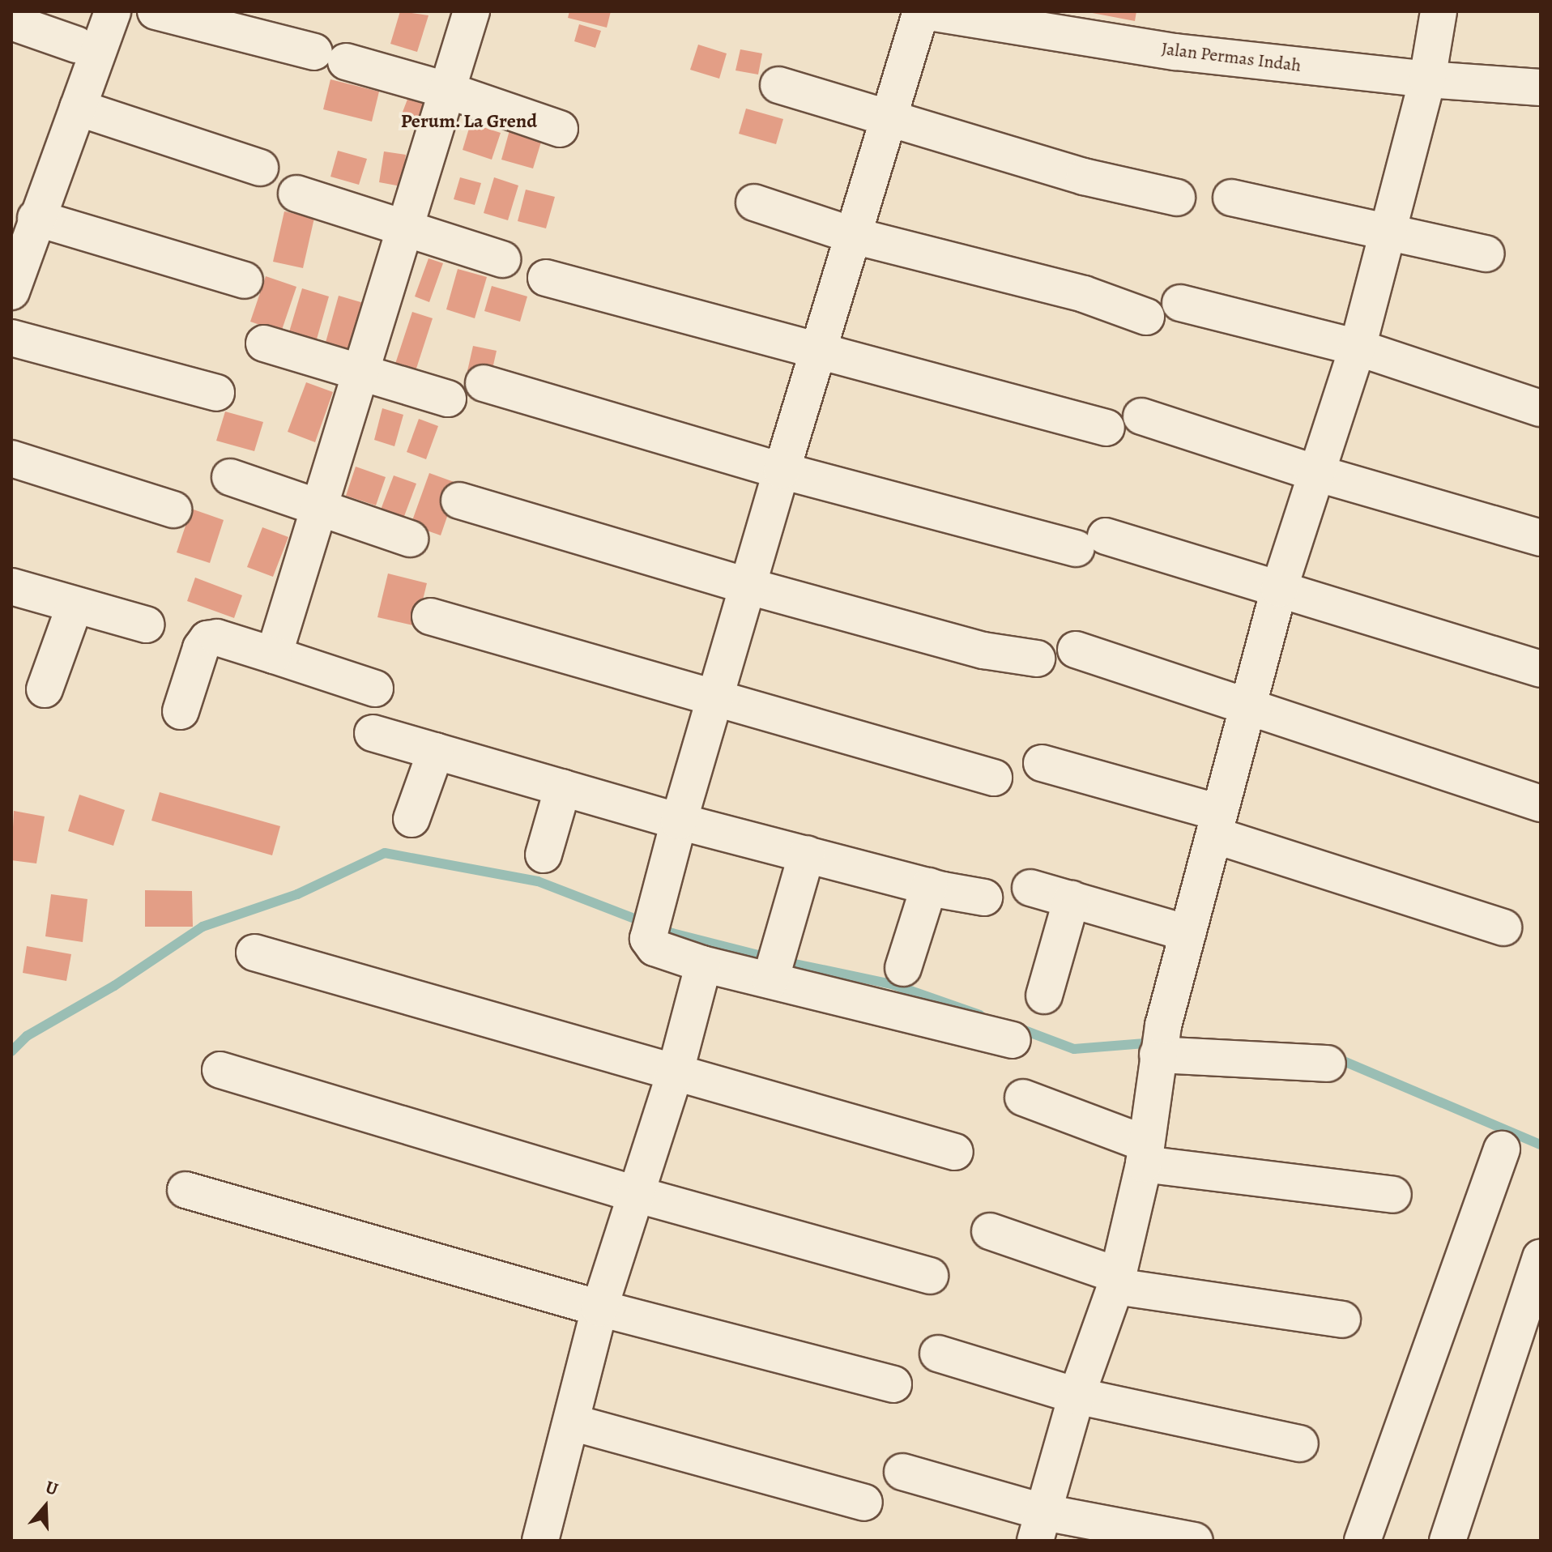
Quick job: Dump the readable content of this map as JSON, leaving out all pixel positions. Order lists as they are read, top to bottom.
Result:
{
  "streets": {
    "street": ["Jalan Permas Indah"]
  },
  "districts": ["Perum. La Grend"],
  "north": "top"
}
